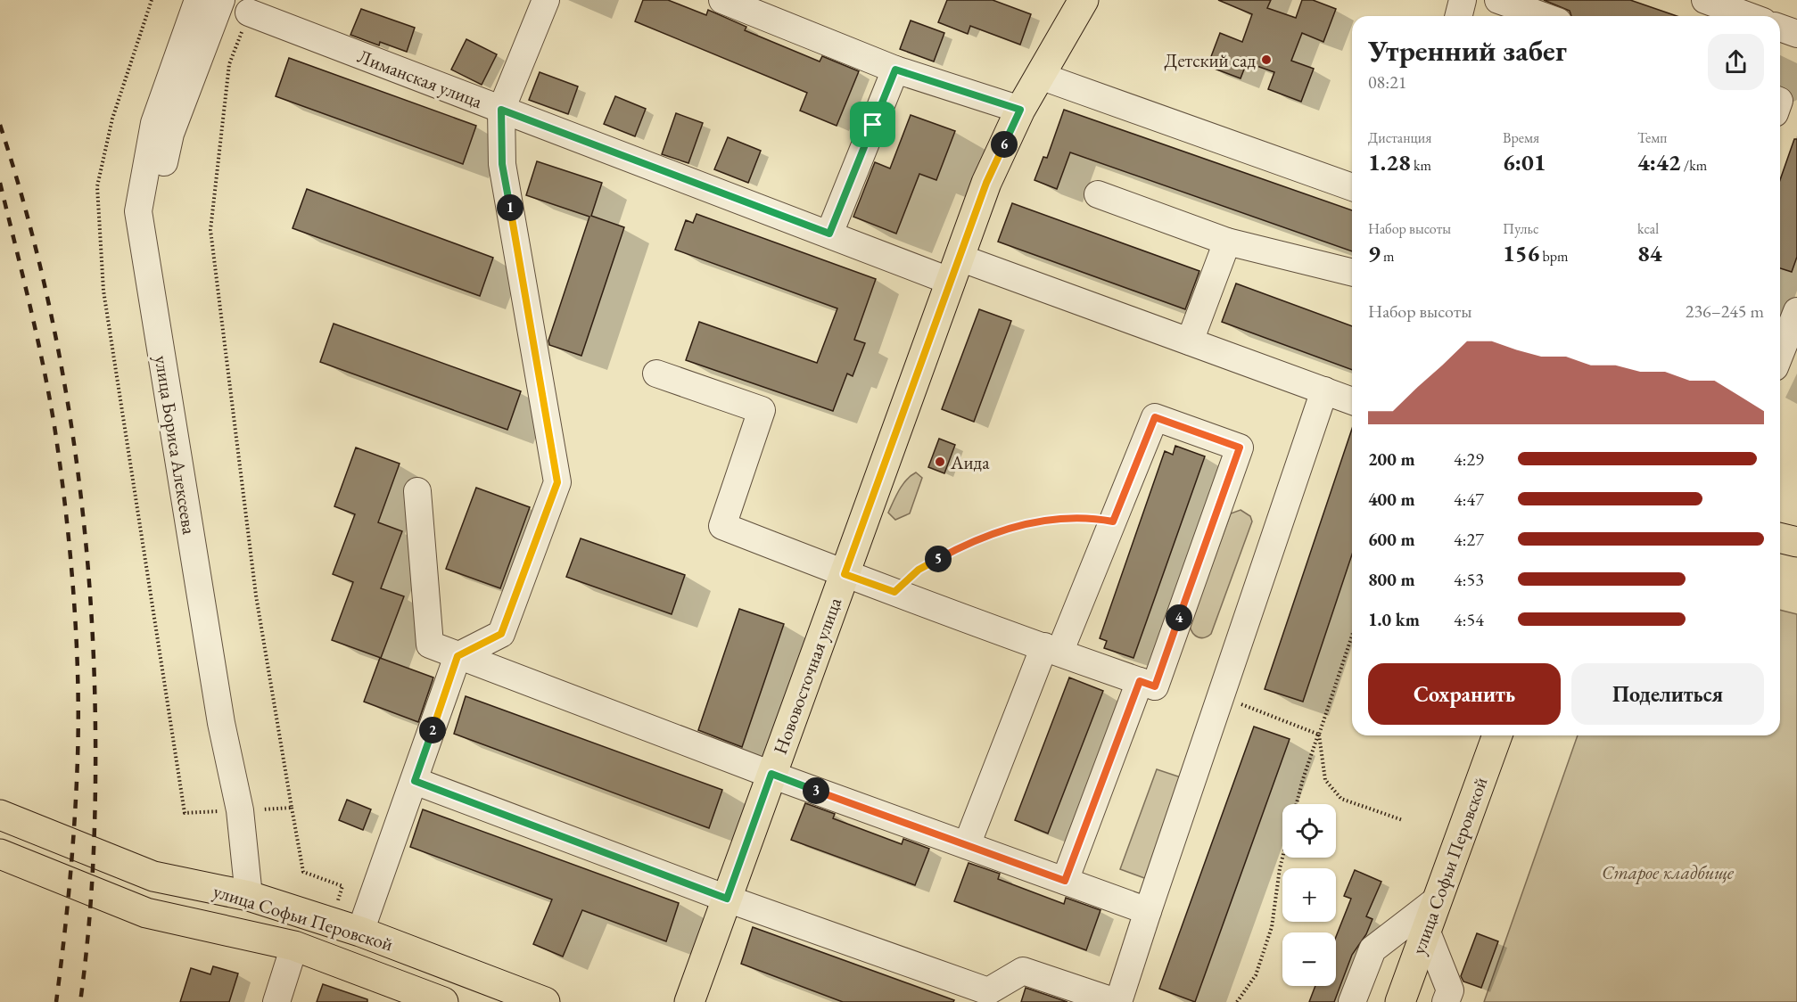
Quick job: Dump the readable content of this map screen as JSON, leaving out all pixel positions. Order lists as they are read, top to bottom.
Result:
{
  "streets": {
    "main road": ["Нововосточная улица", "улица Софьи Перовской"],
    "street": ["Лиманская улица", "улица Бориса Алексеева"]
  },
  "crossings": [
    ["Лиманская улица", "Нововосточная улица"],
    ["улица Бориса Алексеева", "улица Софьи Перовской"]
  ],
  "parks": ["Старое кладбище"],
  "places": ["Детский сад", "Аида"],
  "page": {
    "heading": ["Утренний забег", "08:21"],
    "stats": [
      ["Дистанция", "1.28 km"],
      ["Время", "6:01"],
      ["Темп", "4:42 /km"],
      ["Набор высоты", "9 m"],
      ["Пульс", "156 bpm"],
      ["kcal", "84"]
    ],
    "pins": [
      "6",
      "1",
      "5",
      "4",
      "2",
      "3"
    ],
    "chart": ["Набор высоты", "236–245 m"],
    "list": [
      {
        "name": "200 m",
        "note": "4:29"
      },
      {
        "name": "400 m",
        "note": "4:47"
      },
      {
        "name": "600 m",
        "note": "4:27"
      },
      {
        "name": "800 m",
        "note": "4:53"
      },
      {
        "name": "1.0 km",
        "note": "4:54"
      }
    ],
    "buttons": ["Сохранить", "Поделиться"],
    "map_buttons": ["+", "−"]
  }
}
